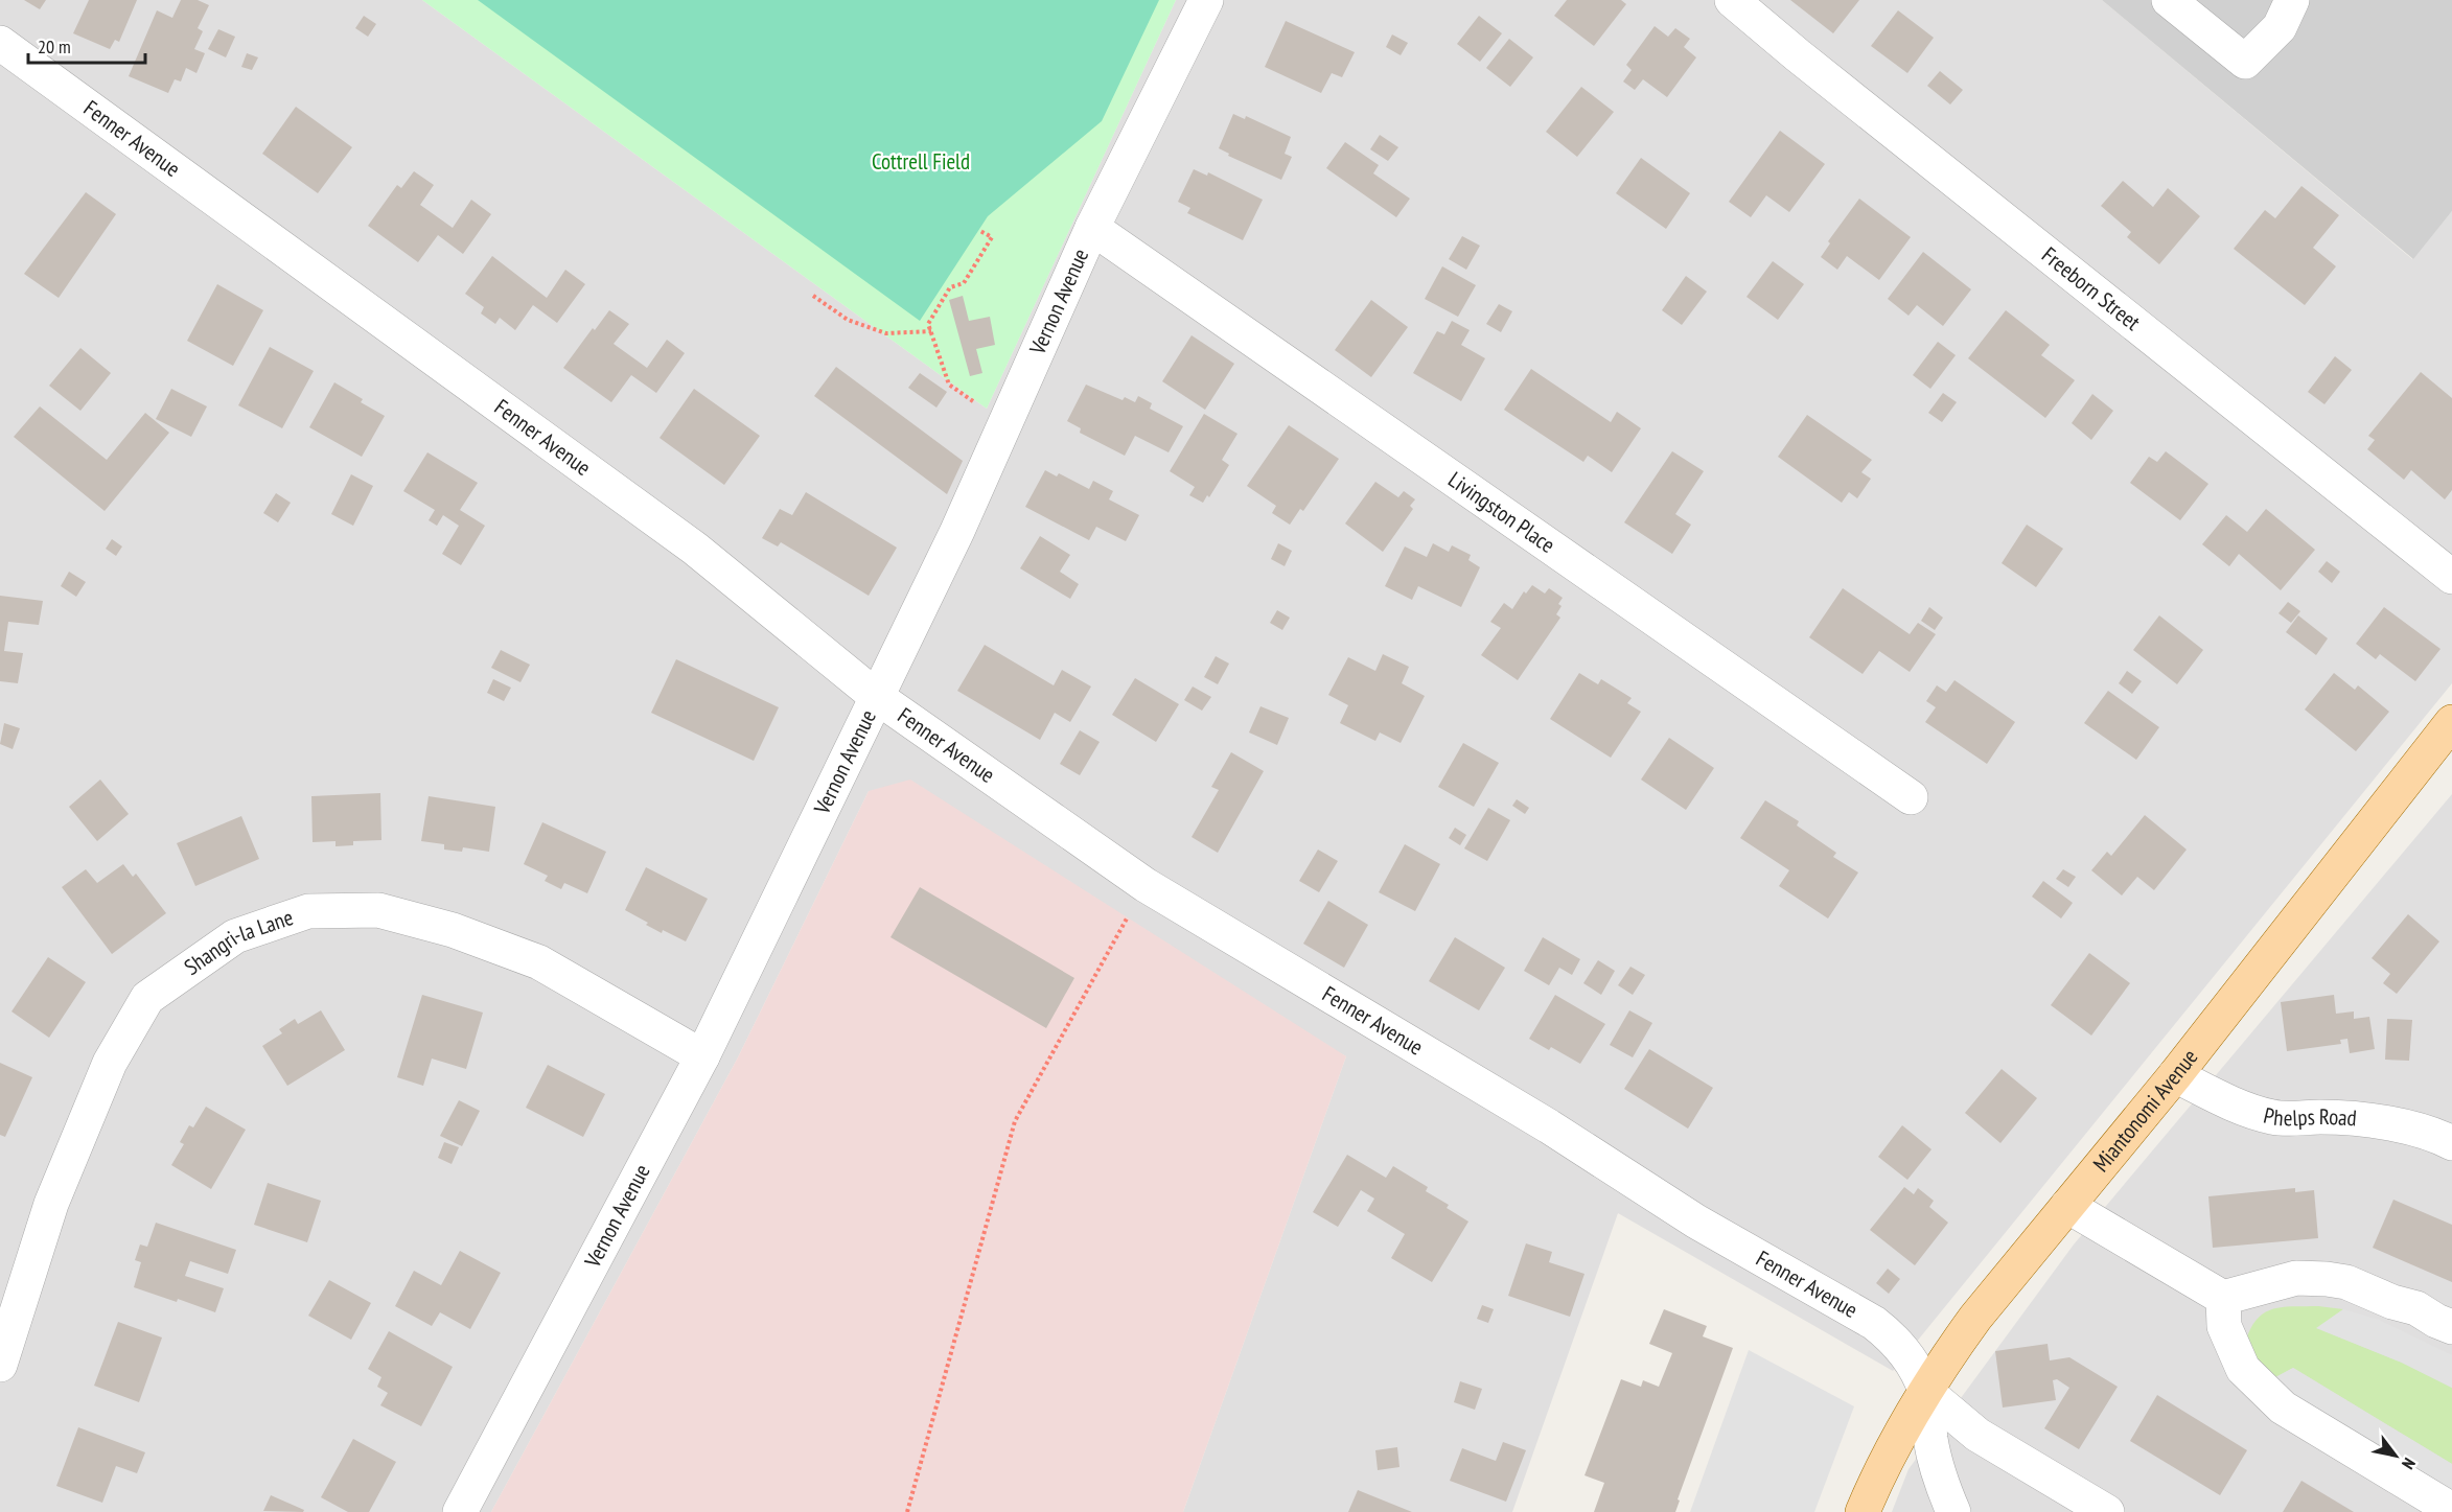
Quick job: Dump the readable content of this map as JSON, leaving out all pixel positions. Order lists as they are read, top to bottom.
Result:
{
  "streets": {
    "main road": ["Miantonomi Avenue"],
    "street": [
      "Fenner Avenue",
      "Freeborn Street",
      "Vernon Avenue",
      "Livingston Place",
      "Shangri-la Lane",
      "Phelps Road"
    ]
  },
  "crossings": [
    ["Fenner Avenue", "Vernon Avenue"],
    ["Fenner Avenue", "Miantonomi Avenue"],
    ["Vernon Avenue", "Livingston Place"],
    ["Vernon Avenue", "Shangri-la Lane"],
    ["Miantonomi Avenue", "Phelps Road"]
  ],
  "parks": ["Cottrell Field"],
  "scale_bar": "20 m",
  "north": "bottom right"
}
